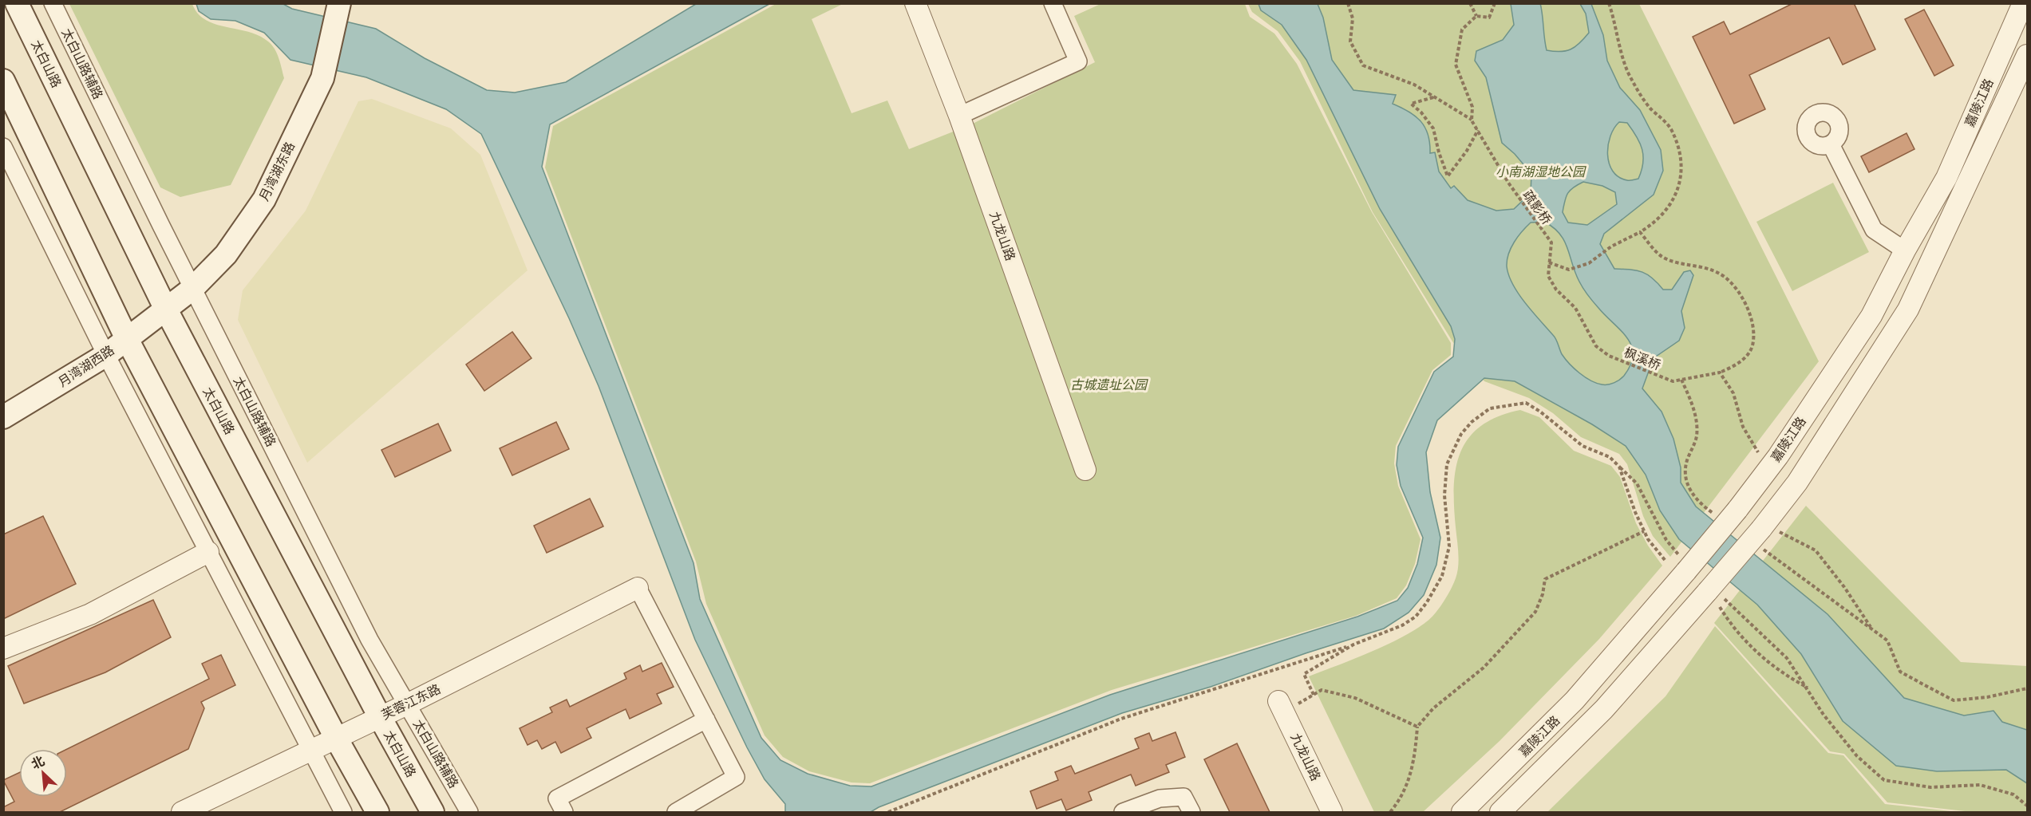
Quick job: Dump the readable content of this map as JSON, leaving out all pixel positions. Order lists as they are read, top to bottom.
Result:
{
  "streets": {
    "main road": ["太白山路", "月湾湖东路", "月湾湖西路"],
    "street": [
      "太白山路辅路",
      "嘉陵江路",
      "九龙山路",
      "芙蓉江东路"
    ],
    "path": ["疏影桥", "枫溪桥"]
  },
  "crossings": [
    ["太白山路", "月湾湖东路"],
    ["太白山路", "月湾湖西路"],
    ["太白山路", "芙蓉江东路"],
    ["太白山路辅路", "月湾湖东路"],
    ["太白山路辅路", "芙蓉江东路"],
    ["月湾湖东路", "月湾湖西路"],
    ["疏影桥", "枫溪桥"]
  ],
  "parks": ["小南湖湿地公园", "古城遗址公园"],
  "north": "top left"
}
